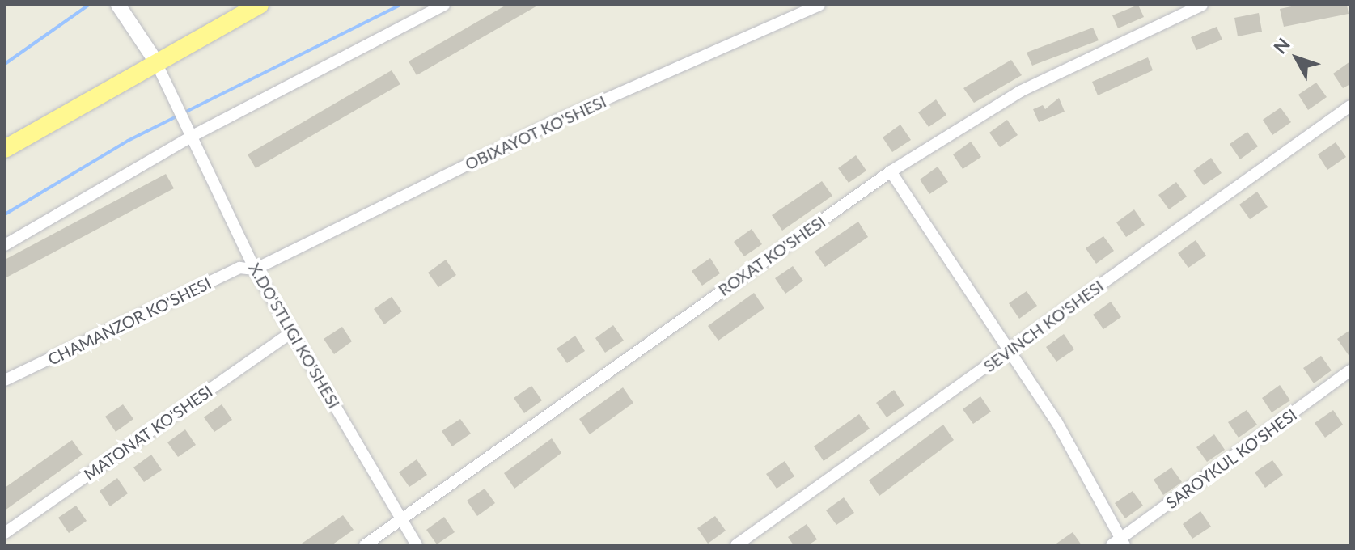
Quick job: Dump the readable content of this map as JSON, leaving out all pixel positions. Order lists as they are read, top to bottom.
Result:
{
  "streets": {
    "street": [
      "OBIXAYOT KO'SHESI",
      "ROXAT KO'SHESI",
      "CHAMANZOR KO'SHESI",
      "SEVINCH KO'SHESI",
      "X.DO'STLIGI KO'SHESI",
      "MATONAT KO'SHESI",
      "SAROYKUL KO'SHESI"
    ]
  },
  "crossings": [
    ["OBIXAYOT KO'SHESI", "CHAMANZOR KO'SHESI"],
    ["OBIXAYOT KO'SHESI", "X.DO'STLIGI KO'SHESI"],
    ["ROXAT KO'SHESI", "X.DO'STLIGI KO'SHESI"],
    ["CHAMANZOR KO'SHESI", "X.DO'STLIGI KO'SHESI"],
    ["X.DO'STLIGI KO'SHESI", "MATONAT KO'SHESI"]
  ],
  "north": "top left"
}
